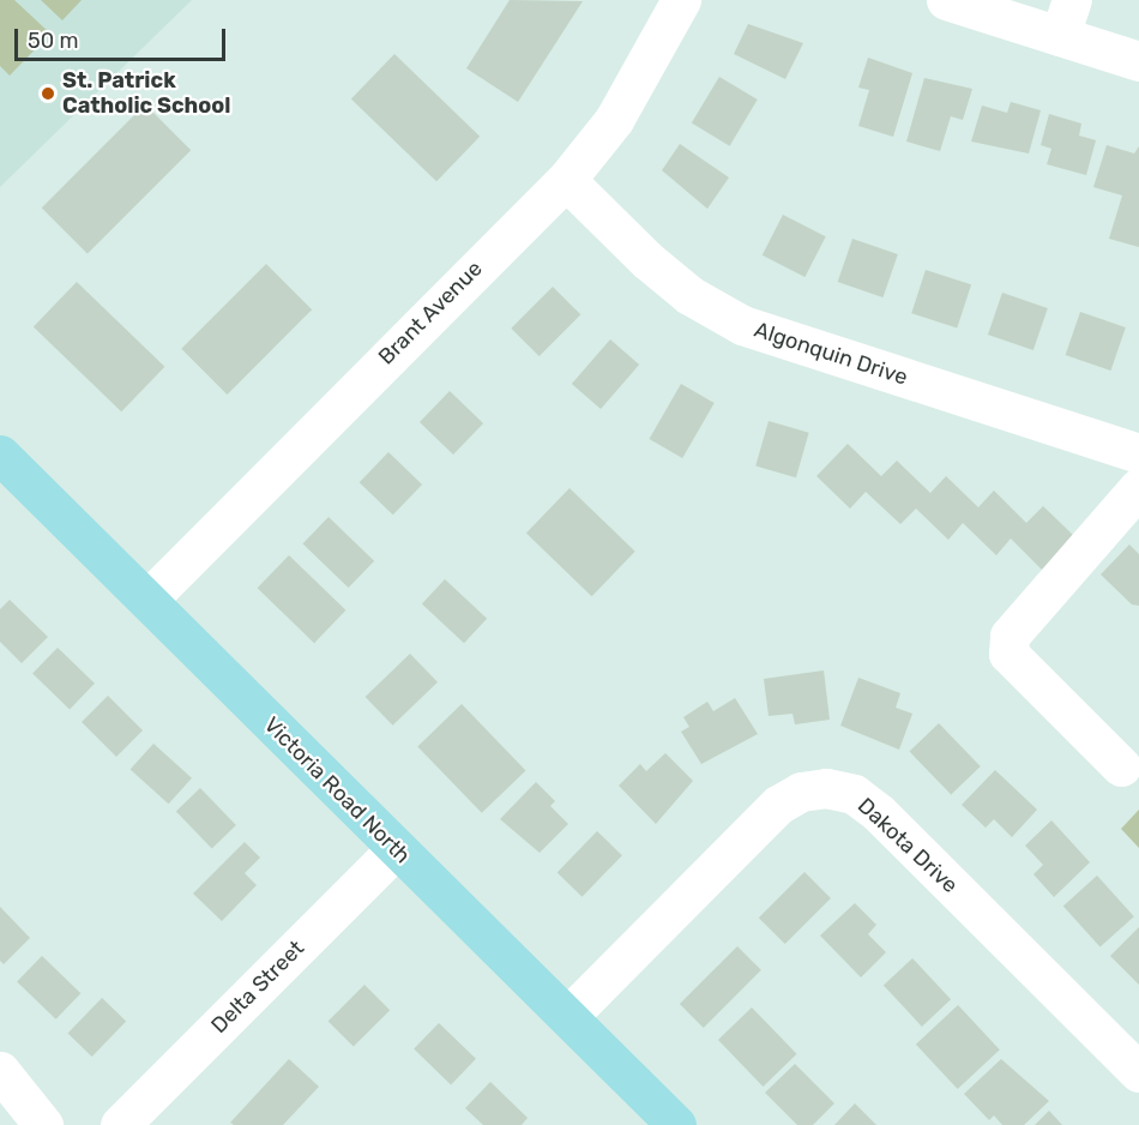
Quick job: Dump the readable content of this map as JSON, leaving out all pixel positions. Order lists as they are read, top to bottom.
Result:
{
  "streets": {
    "main road": ["Victoria Road North"],
    "street": [
      "Brant Avenue",
      "Algonquin Drive",
      "Dakota Drive",
      "Delta Street"
    ]
  },
  "crossings": [
    ["Brant Avenue", "Algonquin Drive"],
    ["Brant Avenue", "Victoria Road North"],
    ["Victoria Road North", "Dakota Drive"],
    ["Victoria Road North", "Delta Street"]
  ],
  "places": ["St. Patrick Catholic School"],
  "scale_bar": "50 m"
}
